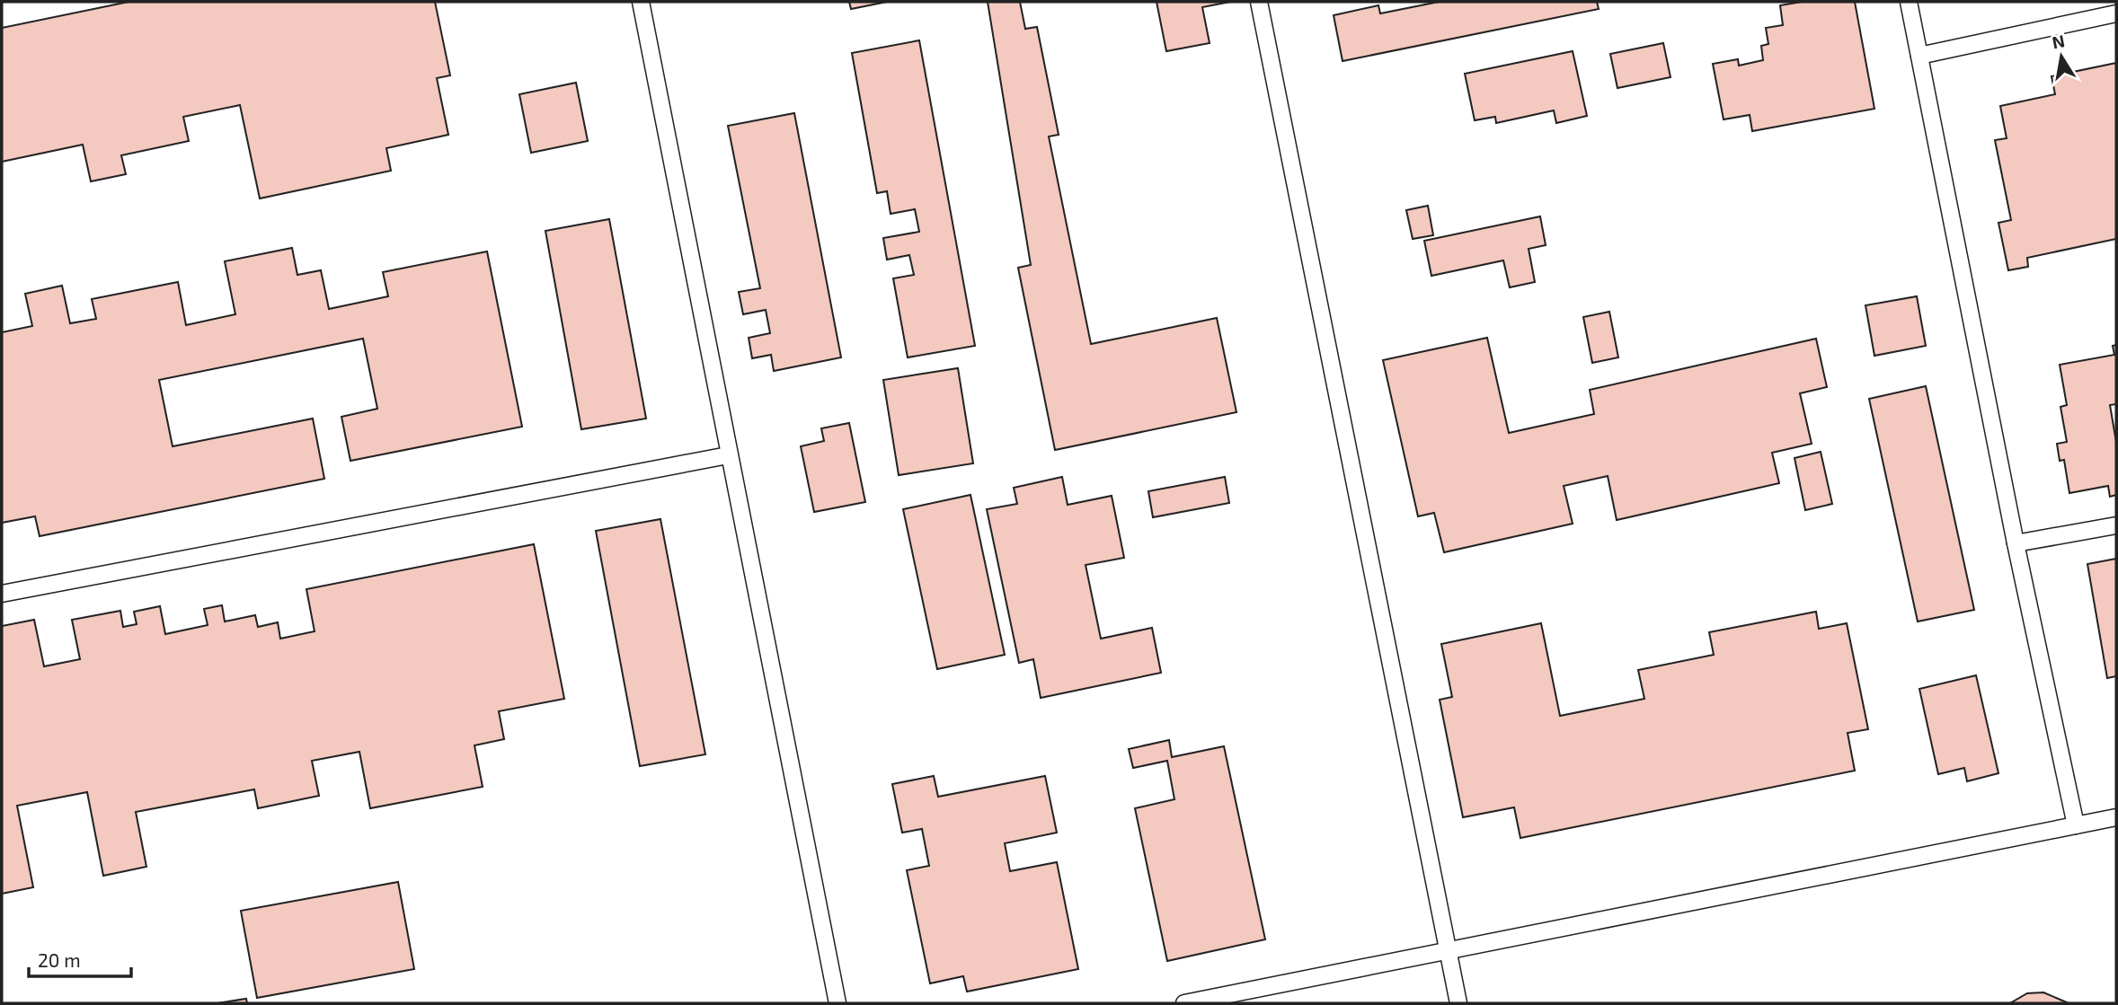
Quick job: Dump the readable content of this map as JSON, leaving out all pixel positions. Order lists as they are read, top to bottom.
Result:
{
  "scale_bar": "20 m",
  "north": "top"
}
